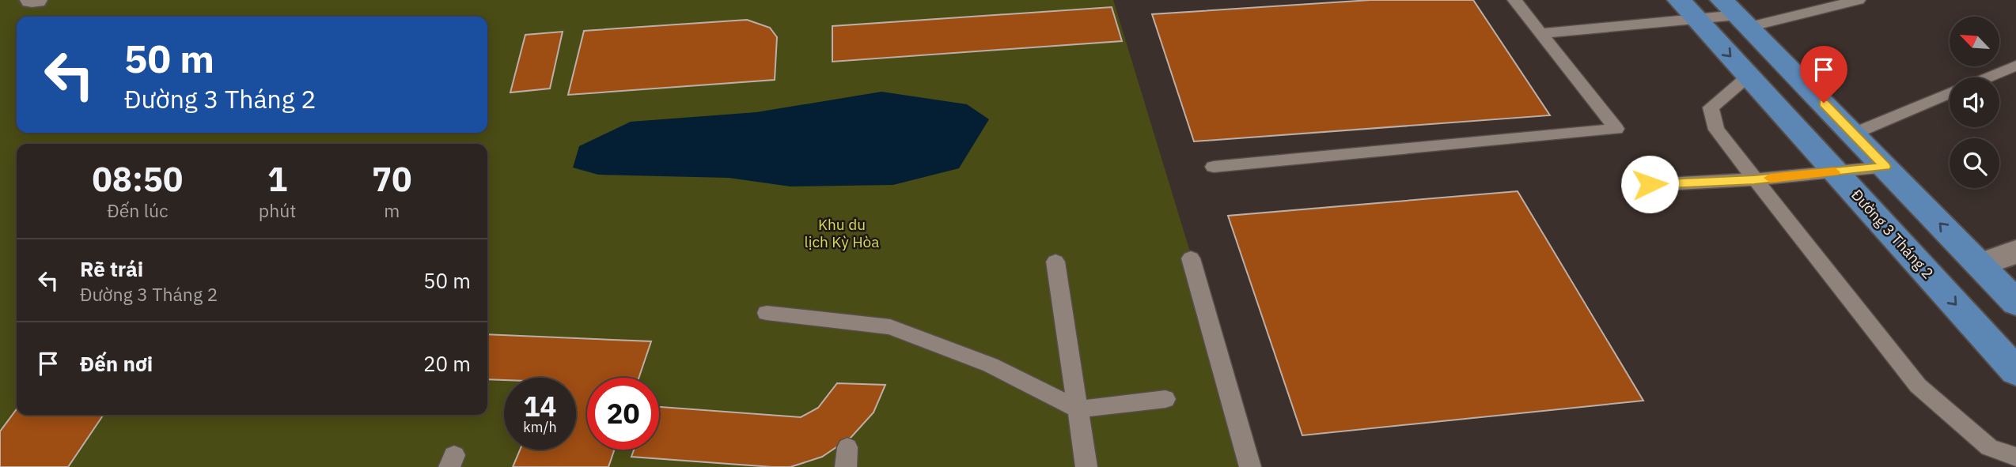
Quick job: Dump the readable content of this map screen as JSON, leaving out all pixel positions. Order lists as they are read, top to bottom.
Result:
{
  "streets": {
    "main road": ["Đường 3 Tháng 2"]
  },
  "parks": ["Khu du lịch Kỳ Hòa"],
  "north": "top left",
  "page": {
    "turn": ["50 m", "Đường 3 Tháng 2"],
    "eta": [
      "08:50",
      "Đến lúc",
      "1",
      "phút",
      "70",
      "m"
    ],
    "list": [
      {
        "name": "Rẽ trái",
        "note": "Đường 3 Tháng 2",
        "value": "50 m"
      },
      {
        "name": "Đến nơi",
        "value": "20 m"
      }
    ],
    "speed": "14 km/h",
    "limit": "20"
  }
}
